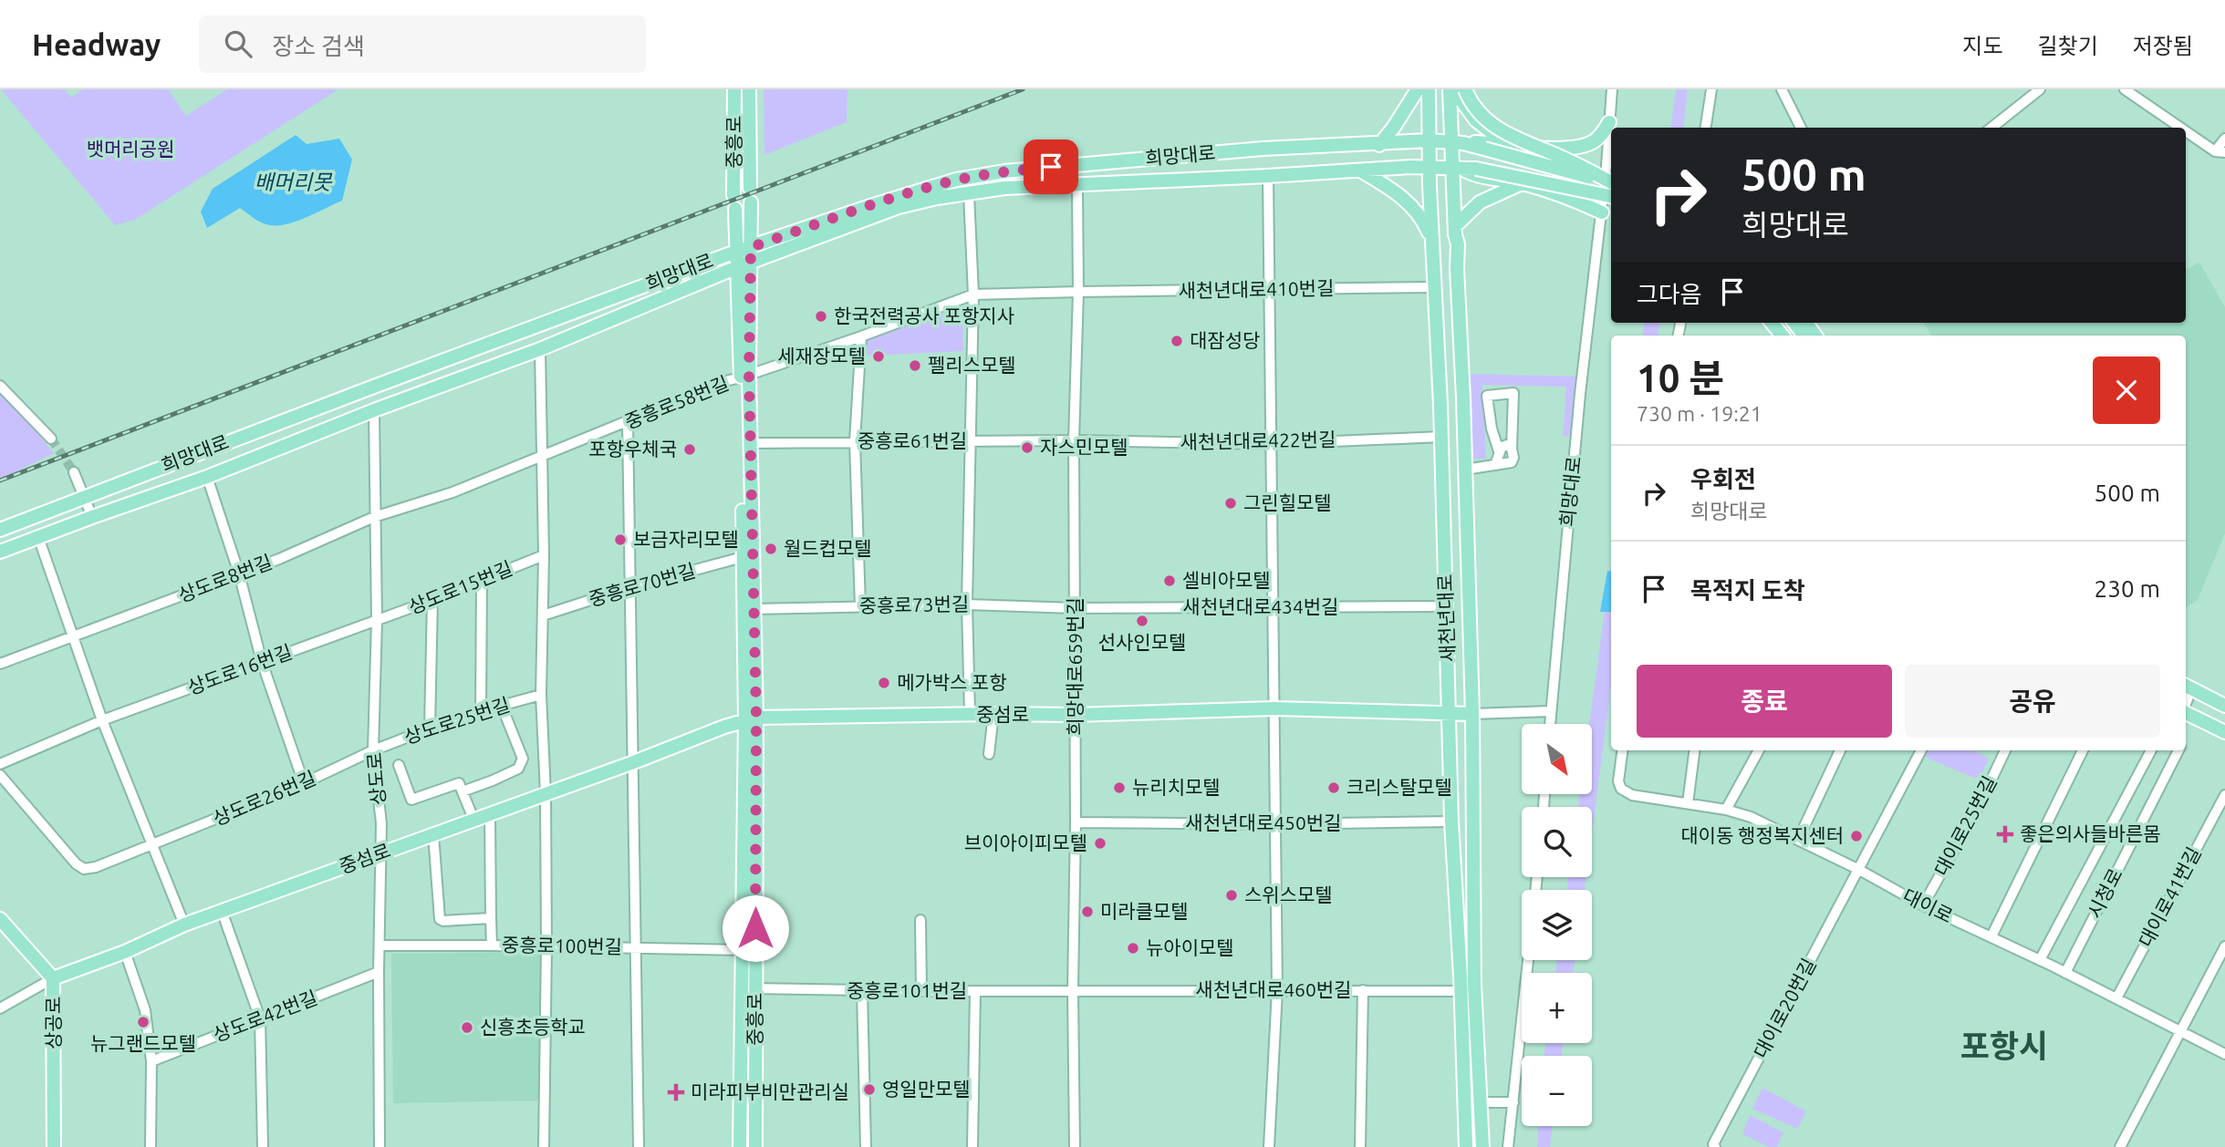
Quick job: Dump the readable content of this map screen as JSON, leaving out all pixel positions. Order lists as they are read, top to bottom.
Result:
{
  "streets": {
    "main road": [
      "중흥로",
      "희망대로",
      "새천년대로",
      "중섬로",
      "상공로"
    ],
    "street": [
      "새천년대로410번길",
      "중흥로58번길",
      "중흥로61번길",
      "새천년대로422번길",
      "상도로8번길",
      "중흥로70번길",
      "상도로15번길",
      "중흥로73번길",
      "새천년대로434번길",
      "희망대로659번길",
      "상도로16번길",
      "상도로25번길",
      "상도로",
      "상도로26번길",
      "새천년대로450번길",
      "대이로25번길",
      "시청로",
      "대이로41번길",
      "대이로",
      "중흥로100번길",
      "새천년대로460번길",
      "중흥로101번길",
      "대이로20번길",
      "상도로42번길"
    ]
  },
  "crossings": [
    ["중흥로", "희망대로"],
    ["중흥로", "중흥로58번길"],
    ["중흥로", "중흥로61번길"],
    ["중흥로", "중흥로70번길"],
    ["중흥로", "중흥로73번길"],
    ["중흥로", "중섬로"],
    ["중흥로", "중흥로100번길"],
    ["중흥로", "중흥로101번길"],
    ["희망대로", "새천년대로"],
    ["희망대로", "희망대로659번길"],
    ["희망대로", "상도로"],
    ["새천년대로410번길", "중흥로58번길"],
    ["새천년대로410번길", "새천년대로"],
    ["새천년대로410번길", "희망대로659번길"],
    ["중흥로58번길", "상도로8번길"],
    ["중흥로58번길", "상도로"],
    ["중흥로61번길", "새천년대로422번길"],
    ["중흥로61번길", "희망대로659번길"],
    ["새천년대로422번길", "새천년대로"],
    ["새천년대로422번길", "희망대로659번길"],
    ["상도로8번길", "상도로"],
    ["상도로15번길", "상도로16번길"],
    ["상도로15번길", "상도로"],
    ["중흥로73번길", "새천년대로434번길"],
    ["중흥로73번길", "희망대로659번길"],
    ["새천년대로434번길", "새천년대로"],
    ["새천년대로434번길", "희망대로659번길"],
    ["새천년대로", "중섬로"],
    ["새천년대로", "새천년대로450번길"],
    ["새천년대로", "새천년대로460번길"],
    ["희망대로659번길", "중섬로"],
    ["희망대로659번길", "새천년대로450번길"],
    ["희망대로659번길", "새천년대로460번길"],
    ["희망대로659번길", "중흥로101번길"],
    ["상도로16번길", "상도로"],
    ["중섬로", "상도로"],
    ["중섬로", "상공로"],
    ["상도로25번길", "상도로"],
    ["상도로25번길", "상도로26번길"],
    ["상도로", "상도로26번길"],
    ["상도로", "중흥로100번길"],
    ["상도로", "상도로42번길"],
    ["대이로25번길", "대이로"],
    ["시청로", "대이로"],
    ["대이로41번길", "대이로"],
    ["대이로", "대이로20번길"],
    ["새천년대로460번길", "중흥로101번길"]
  ],
  "districts": ["포항시"],
  "water": ["배머리못"],
  "parks": ["뱃머리공원"],
  "places": {
    "other": [
      "한국전력공사 포항지사",
      "대잠성당",
      "세재장모텔",
      "펠리스모텔",
      "자스민모텔",
      "포항우체국",
      "그린힐모텔",
      "보금자리모텔",
      "월드컵모텔",
      "셀비아모텔",
      "선사인모텔",
      "메가박스 포항",
      "뉴리치모텔",
      "크리스탈모텔",
      "대이동 행정복지센터",
      "브이아이피모텔",
      "스위스모텔",
      "미라클모텔",
      "뉴아이모텔",
      "뉴그랜드모텔",
      "신흥초등학교",
      "영일만모텔"
    ],
    "health": ["좋은의사들바른몸", "미라피부비만관리실"]
  },
  "north": "bottom right",
  "page": {
    "header": "Headway",
    "search": "장소 검색",
    "nav": ["지도", "길찾기", "저장됨"],
    "turn": ["500 m", "희망대로"],
    "then": "그다음",
    "heading": ["10 분", "730 m · 19:21"],
    "list": [
      {
        "name": "우회전",
        "note": "희망대로",
        "value": "500 m"
      },
      {
        "name": "목적지 도착",
        "value": "230 m"
      }
    ],
    "buttons": ["종료", "공유"],
    "map_buttons": ["+", "−"]
  }
}
